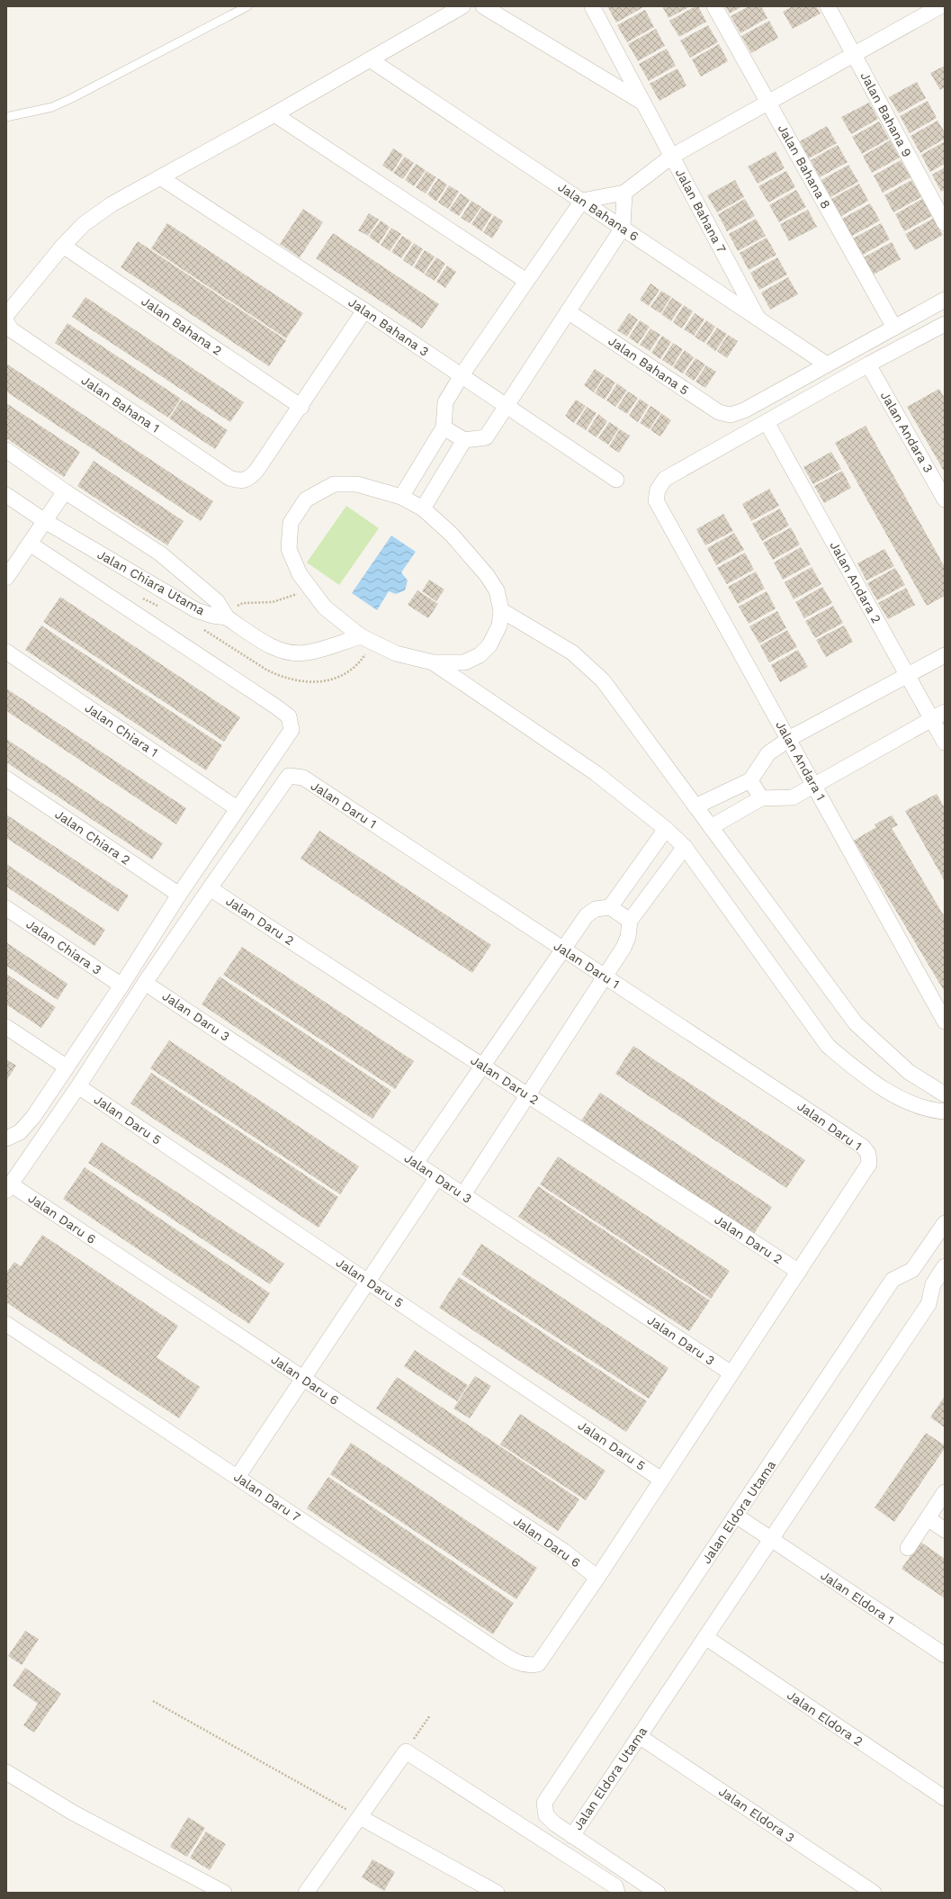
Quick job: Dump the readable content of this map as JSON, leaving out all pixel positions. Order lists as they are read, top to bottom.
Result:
{
  "streets": {
    "street": [
      "Jalan Bahana 9",
      "Jalan Bahana 8",
      "Jalan Bahana 7",
      "Jalan Bahana 6",
      "Jalan Bahana 2",
      "Jalan Bahana 3",
      "Jalan Bahana 5",
      "Jalan Bahana 1",
      "Jalan Andara 3",
      "Jalan Chiara Utama",
      "Jalan Andara 2",
      "Jalan Chiara 1",
      "Jalan Andara 1",
      "Jalan Daru 1",
      "Jalan Chiara 2",
      "Jalan Daru 2",
      "Jalan Chiara 3",
      "Jalan Daru 3",
      "Jalan Daru 5",
      "Jalan Daru 6",
      "Jalan Daru 7",
      "Jalan Eldora Utama",
      "Jalan Eldora 1",
      "Jalan Eldora 2",
      "Jalan Eldora 3"
    ]
  },
  "crossings": [
    ["Jalan Bahana 7", "Jalan Bahana 6"],
    ["Jalan Bahana 6", "Jalan Bahana 5"],
    ["Jalan Bahana 2", "Jalan Bahana 1"],
    ["Jalan Andara 2", "Jalan Andara 1"],
    ["Jalan Daru 1", "Jalan Daru 2"],
    ["Jalan Daru 6", "Jalan Daru 7"],
    ["Jalan Eldora Utama", "Jalan Eldora 1"],
    ["Jalan Eldora Utama", "Jalan Eldora 2"],
    ["Jalan Eldora Utama", "Jalan Eldora 3"]
  ]
}
